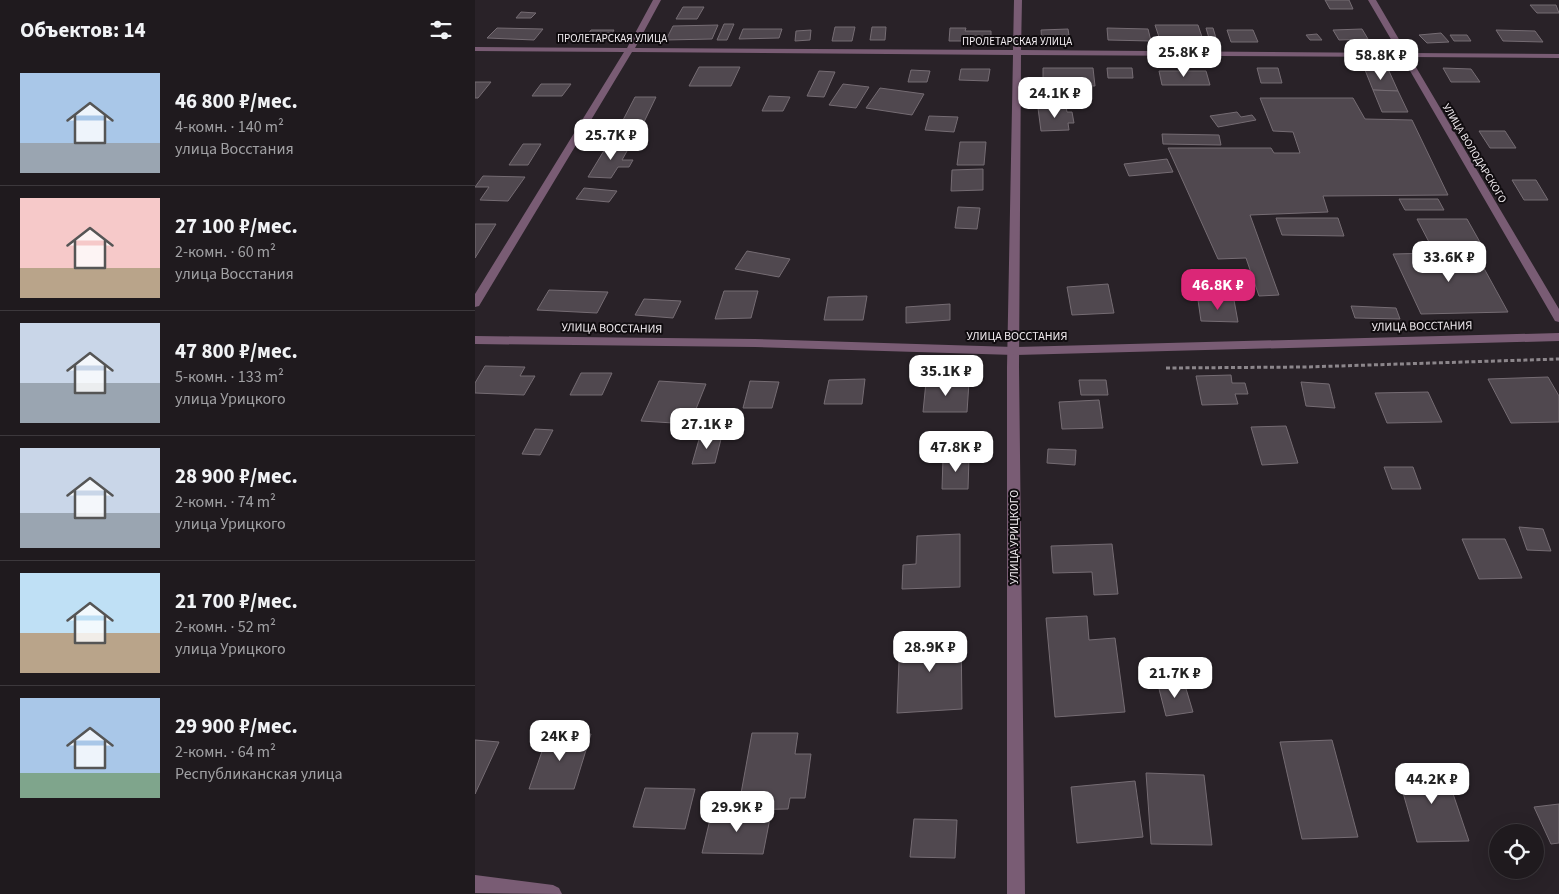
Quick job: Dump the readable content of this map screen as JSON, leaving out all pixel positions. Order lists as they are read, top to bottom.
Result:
{
  "streets": {
    "street": [
      "ПРОЛЕТАРСКАЯ УЛИЦА",
      "УЛИЦА ВОЛОДАРСКОГО",
      "УЛИЦА ВОССТАНИЯ",
      "УЛИЦА УРИЦКОГО"
    ]
  },
  "crossings": [
    ["ПРОЛЕТАРСКАЯ УЛИЦА", "УЛИЦА ВОЛОДАРСКОГО"],
    ["ПРОЛЕТАРСКАЯ УЛИЦА", "УЛИЦА УРИЦКОГО"],
    ["УЛИЦА ВОССТАНИЯ", "УЛИЦА УРИЦКОГО"]
  ],
  "page": {
    "heading": "Объектов: 14",
    "price": [
      "25.8K ₽",
      "58.8K ₽",
      "24.1K ₽",
      "25.7K ₽",
      "33.6K ₽",
      "46.8K ₽",
      "35.1K ₽",
      "27.1K ₽",
      "47.8K ₽",
      "28.9K ₽",
      "21.7K ₽",
      "24K ₽",
      "44.2K ₽",
      "29.9K ₽"
    ],
    "list": [
      {
        "name": "46 800 ₽/мес.",
        "note": "4-комн. · 140 m² · улица Восстания"
      },
      {
        "name": "27 100 ₽/мес.",
        "note": "2-комн. · 60 m² · улица Восстания"
      },
      {
        "name": "47 800 ₽/мес.",
        "note": "5-комн. · 133 m² · улица Урицкого"
      },
      {
        "name": "28 900 ₽/мес.",
        "note": "2-комн. · 74 m² · улица Урицкого"
      },
      {
        "name": "21 700 ₽/мес.",
        "note": "2-комн. · 52 m² · улица Урицкого"
      },
      {
        "name": "29 900 ₽/мес.",
        "note": "2-комн. · 64 m² · Республиканская улица"
      }
    ]
  }
}
